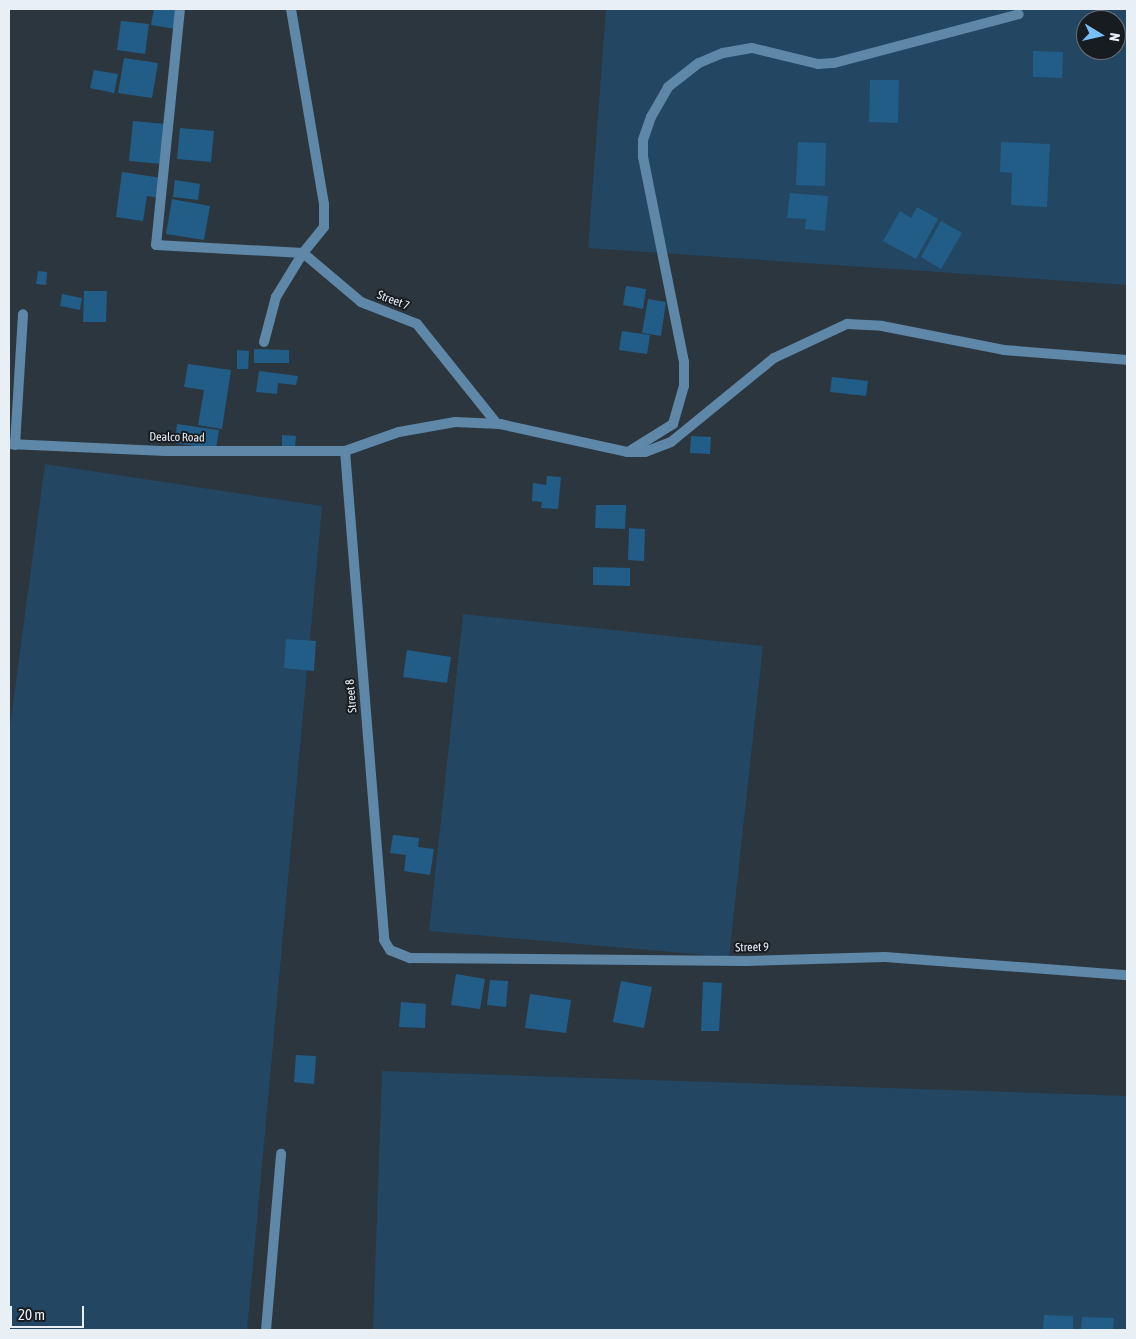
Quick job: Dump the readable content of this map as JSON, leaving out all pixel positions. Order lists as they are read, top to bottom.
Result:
{
  "streets": {
    "street": [
      "Street 7",
      "Dealco Road",
      "Street 8",
      "Street 9"
    ]
  },
  "crossings": [
    ["Street 7", "Dealco Road"],
    ["Dealco Road", "Street 8"],
    ["Street 8", "Street 9"]
  ],
  "scale_bar": "20 m",
  "north": "right"
}
